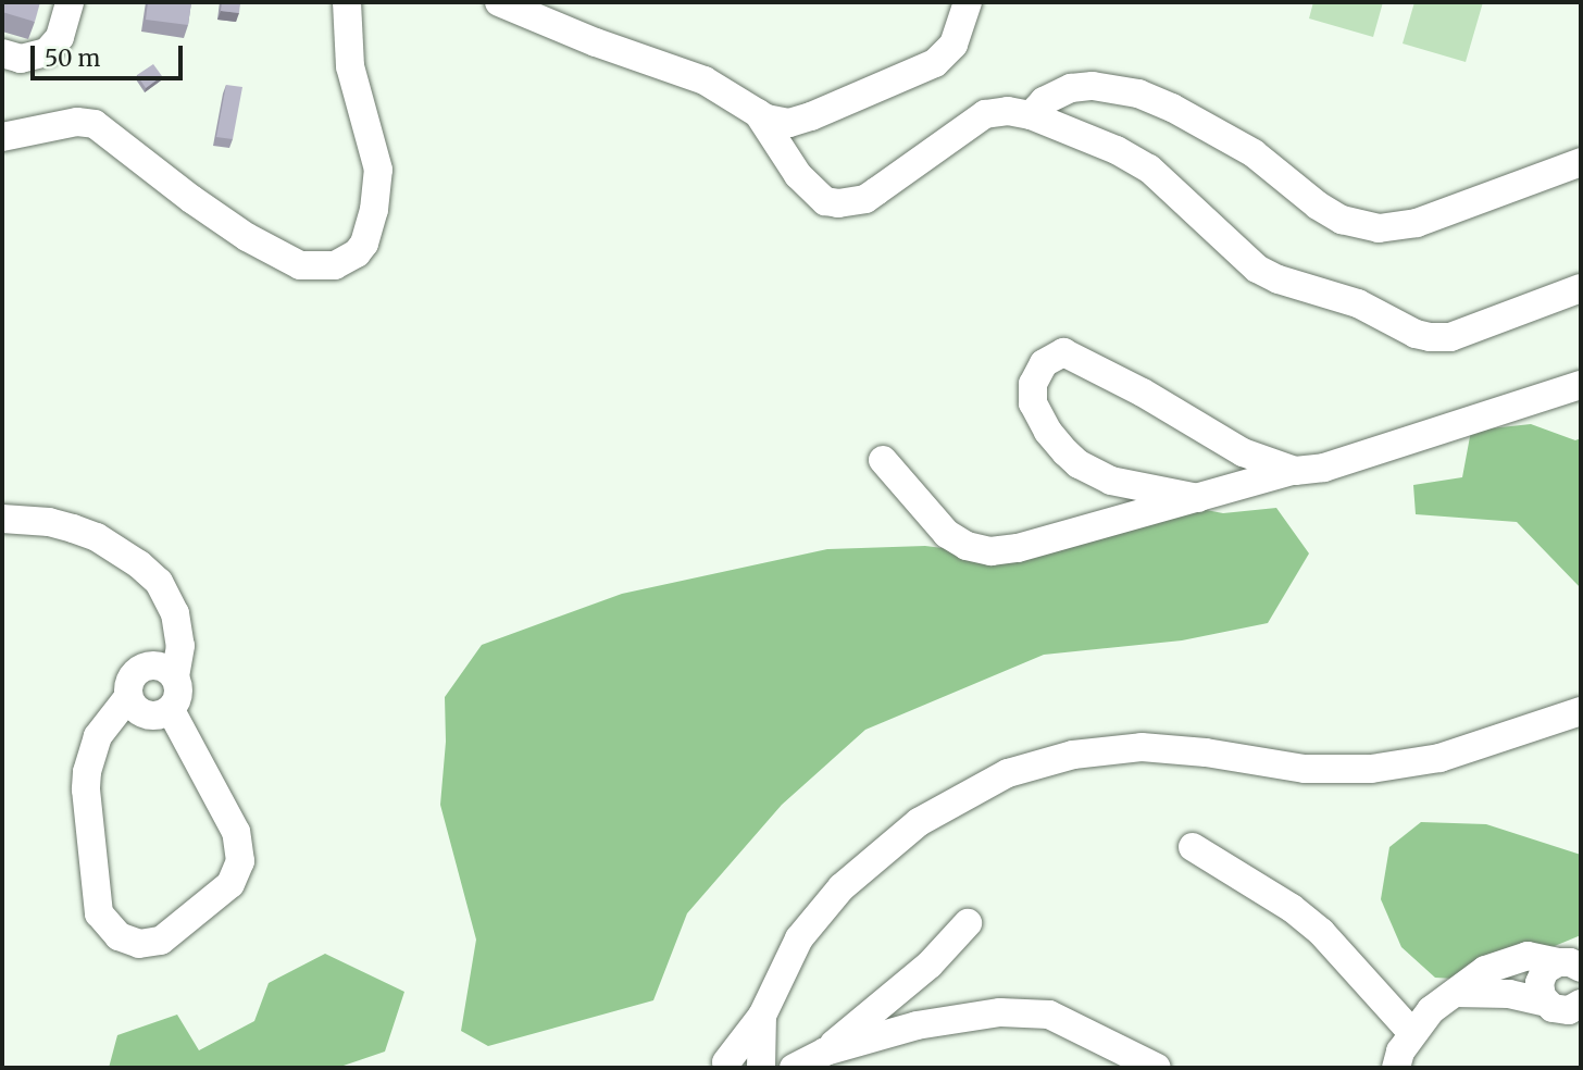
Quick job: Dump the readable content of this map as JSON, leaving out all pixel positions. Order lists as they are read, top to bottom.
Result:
{
  "scale_bar": "50 m"
}
